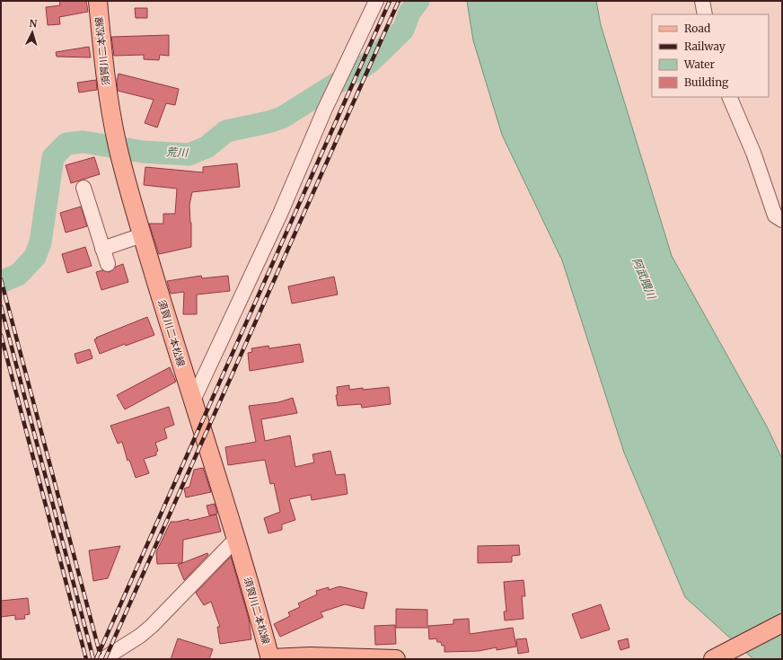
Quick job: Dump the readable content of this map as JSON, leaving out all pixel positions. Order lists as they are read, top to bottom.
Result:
{
  "streets": {
    "main road": ["須賀川二本松線"]
  },
  "water": ["荒川", "阿武隈川"],
  "legend": [
    "Road",
    "Railway",
    "Water",
    "Building"
  ],
  "north": "top"
}
